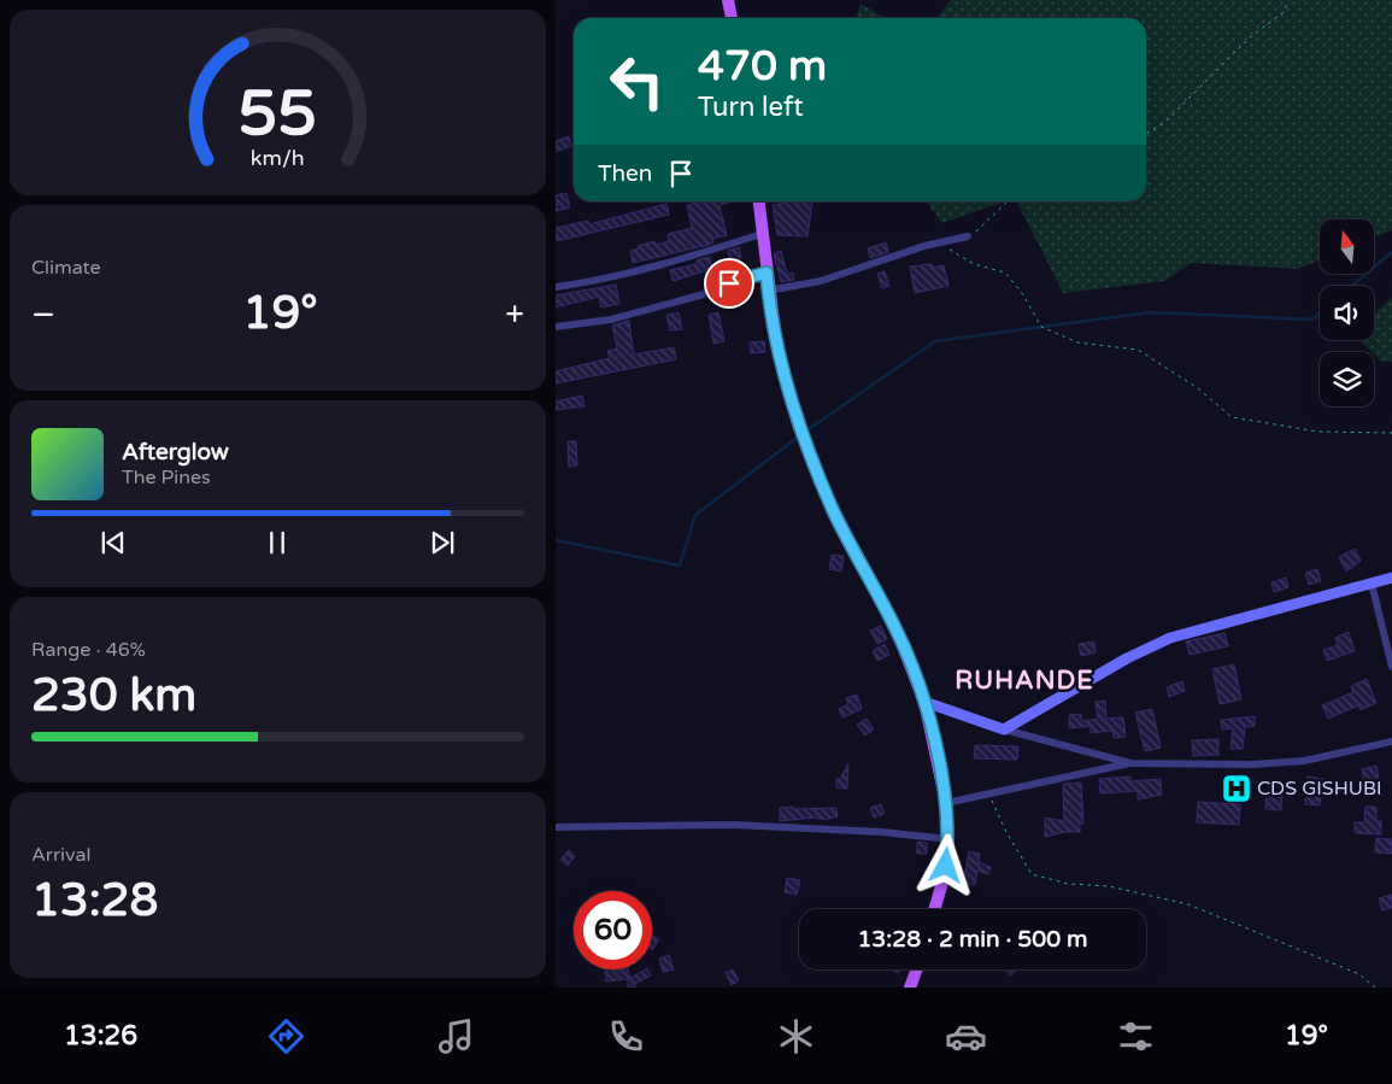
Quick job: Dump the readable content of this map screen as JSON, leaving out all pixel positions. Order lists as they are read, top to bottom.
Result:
{
  "districts": ["RUHANDE"],
  "places": {
    "hospital": ["CDS GISHUBI"]
  },
  "north": "top",
  "page": {
    "turn": ["470 m", "Turn left"],
    "then": "Then",
    "tile": [
      "Climate",
      ["Range · 46%", "230 km"],
      ["Arrival", "13:28"]
    ],
    "heat": ["−", "19°", "+"],
    "song": ["Afterglow", "The Pines"],
    "limit": "60",
    "trip": "13:28 · 2 min · 500 m",
    "tabs": ["13:26", "19°"],
    "gauge": ["55", "km/h"]
  }
}
